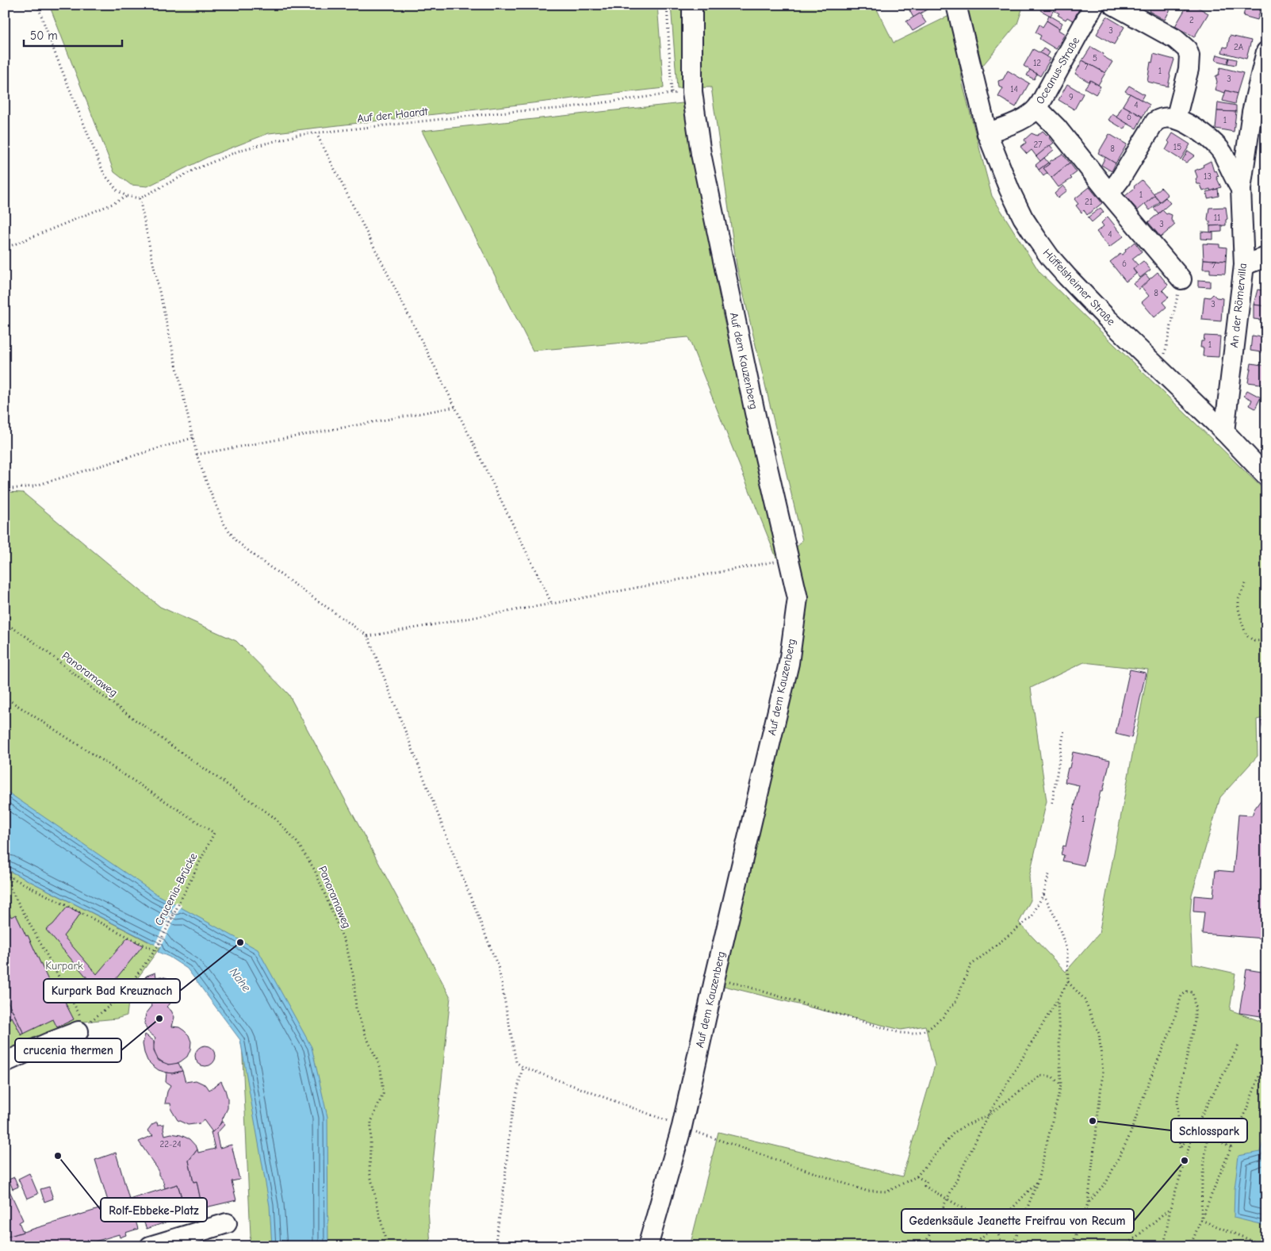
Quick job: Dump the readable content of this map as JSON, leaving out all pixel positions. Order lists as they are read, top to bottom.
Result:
{
  "streets": {
    "street": [
      "Oceanus-Straße",
      "Hüffelsheimer Straße",
      "An der Römervilla",
      "Auf dem Kauzenberg"
    ],
    "path": ["Auf der Haardt", "Panoramaweg", "Crucenia-Brücke"]
  },
  "crossings": [
    ["Oceanus-Straße", "Hüffelsheimer Straße"],
    ["Hüffelsheimer Straße", "An der Römervilla"]
  ],
  "water": ["Nahe"],
  "parks": ["Kurpark"],
  "places": [
    "Kurpark Bad Kreuznach",
    "crucenia thermen",
    "Schlosspark",
    "Rolf-Ebbeke-Platz",
    "Gedenksäule Jeanette Freifrau von Recum"
  ],
  "house_numbers": [
    "2",
    "3",
    "2A",
    "5",
    "12",
    "7",
    "1",
    "3",
    "14",
    "9",
    "4",
    "6",
    "1",
    "27",
    "15",
    "8",
    "13",
    "1",
    "21",
    "11",
    "3",
    "4",
    "6",
    "7",
    "8",
    "3",
    "1",
    "1",
    "22-24"
  ],
  "scale_bar": "50 m"
}
